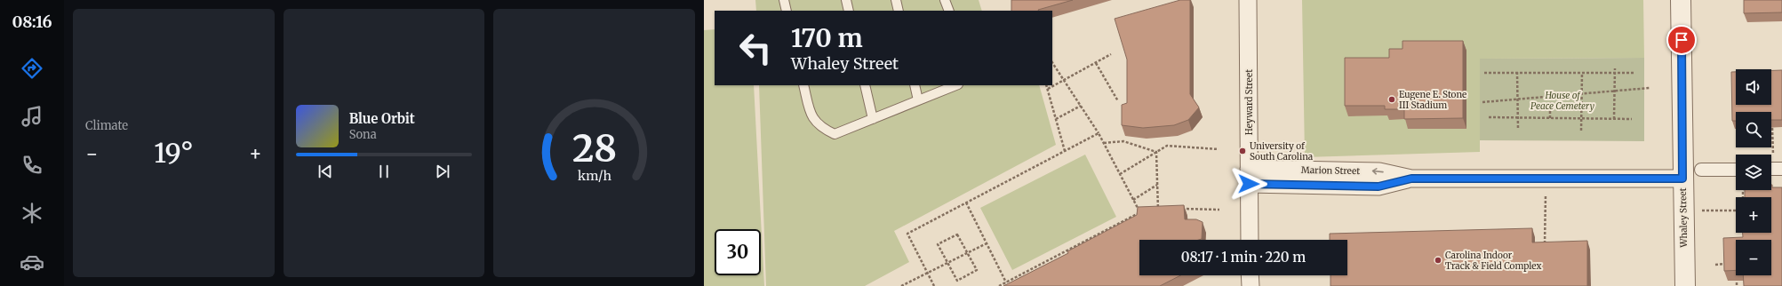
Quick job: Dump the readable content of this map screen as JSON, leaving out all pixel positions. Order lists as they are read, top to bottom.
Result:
{
  "streets": {
    "street": ["Heyward Street", "Marion Street", "Whaley Street"]
  },
  "crossings": [
    ["Heyward Street", "Marion Street"],
    ["Marion Street", "Whaley Street"]
  ],
  "parks": ["House of Peace Cemetery"],
  "places": ["Eugene E. Stone III Stadium", "University of South Carolina", "Carolina Indoor Track & Field Complex"],
  "page": {
    "tabs": "08:16",
    "tile": "Climate",
    "turn": ["170 m", "Whaley Street"],
    "map_buttons": ["+", "−"],
    "song": ["Blue Orbit", "Sona"],
    "heat": ["−", "19°", "+"],
    "limit": "30",
    "trip": "08:17 · 1 min · 220 m",
    "gauge": ["28", "km/h"]
  }
}
